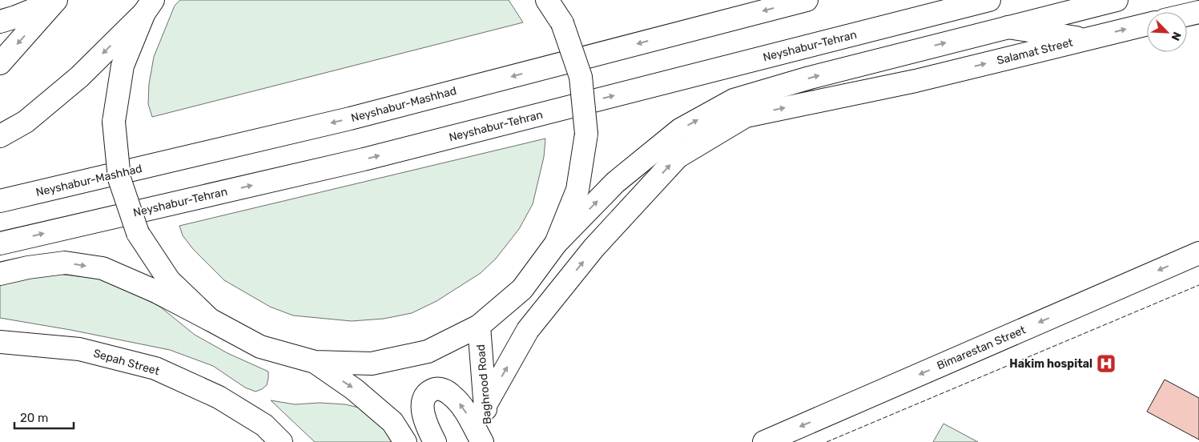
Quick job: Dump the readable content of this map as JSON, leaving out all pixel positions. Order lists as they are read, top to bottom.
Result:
{
  "streets": {
    "main road": [
      "Neyshabur-Tehran",
      "Salamat Street",
      "Neyshabur-Mashhad",
      "Bimarestan Street",
      "Sepah Street",
      "Baghrood Road"
    ]
  },
  "crossings": [
    ["Salamat Street", "Baghrood Road"]
  ],
  "one_way": ["Bimarestan Street"],
  "places": {
    "hospital": ["Hakim hospital"]
  },
  "scale_bar": "20 m",
  "north": "bottom right"
}
